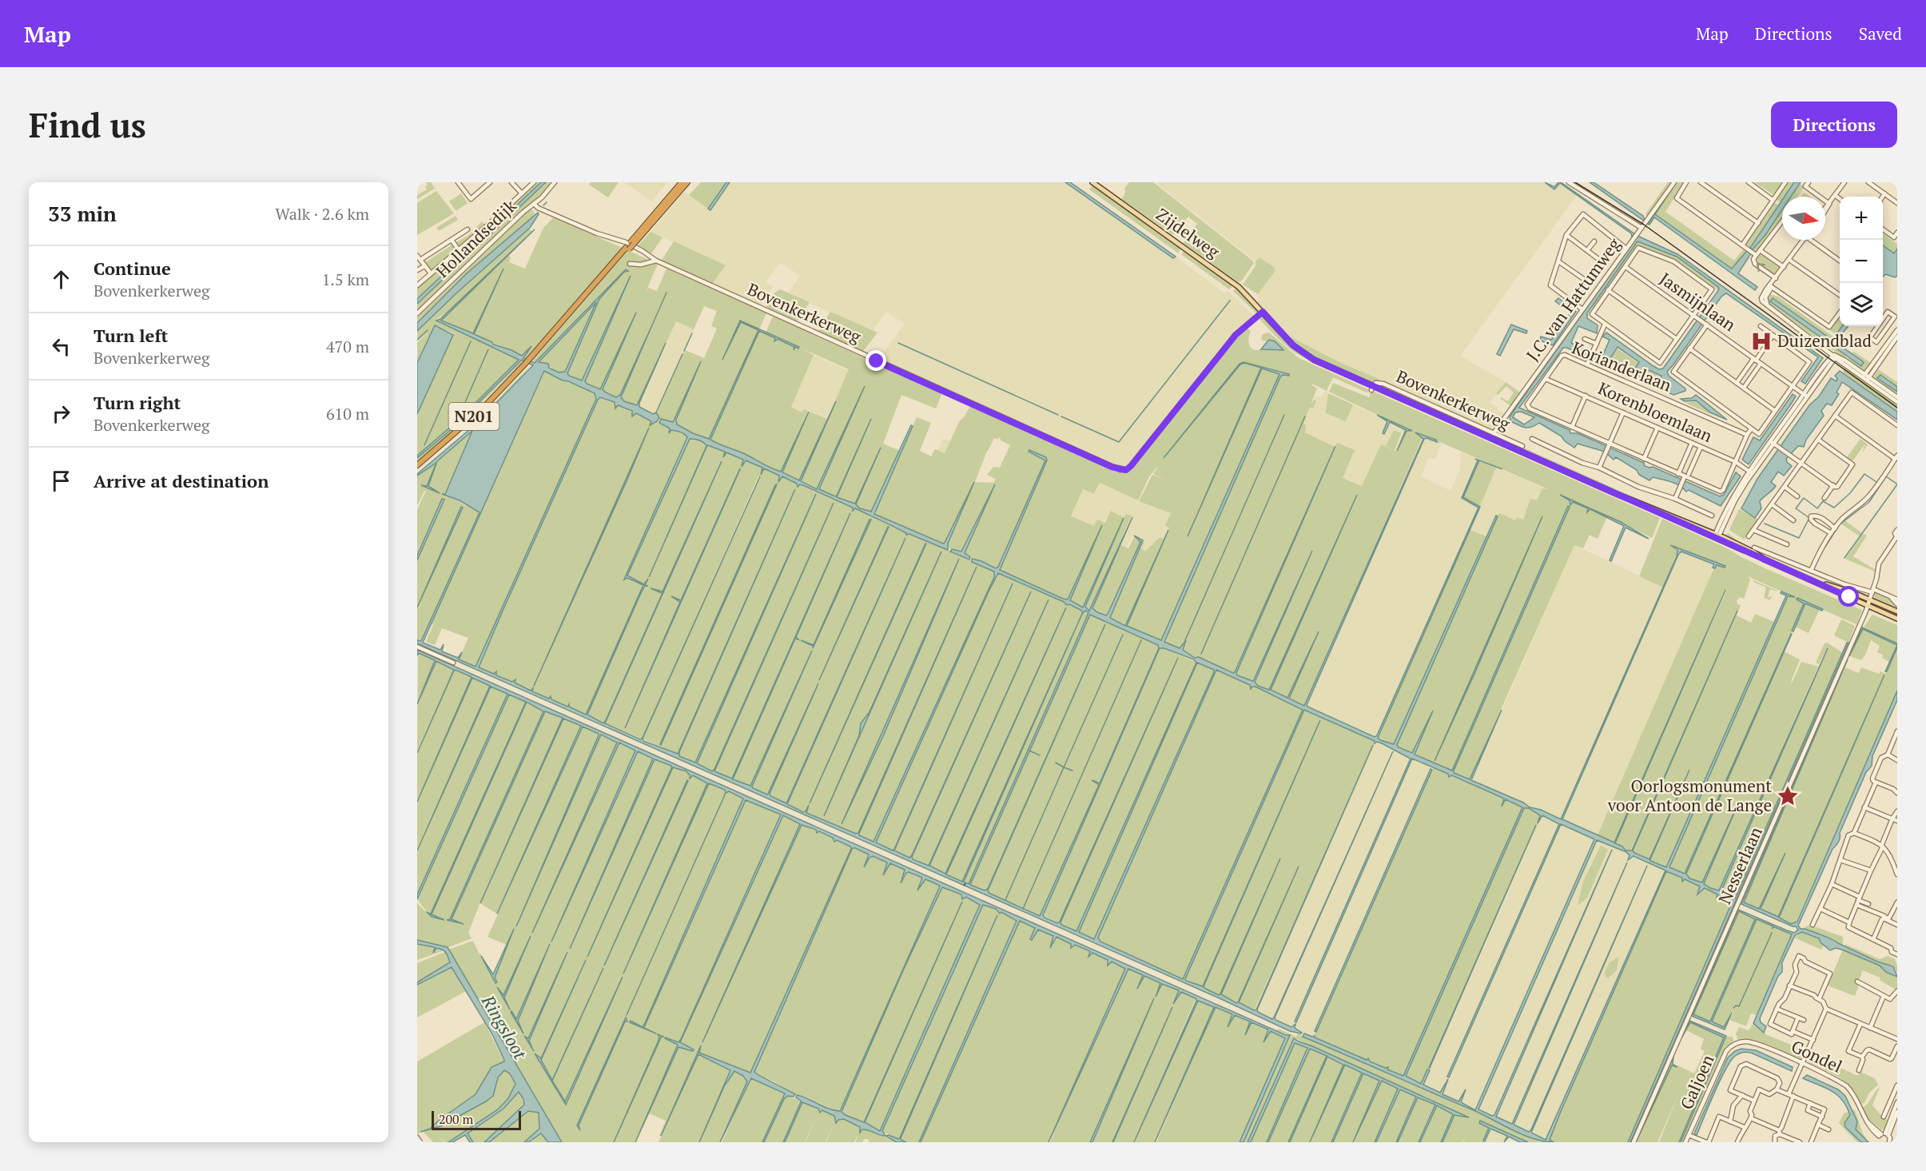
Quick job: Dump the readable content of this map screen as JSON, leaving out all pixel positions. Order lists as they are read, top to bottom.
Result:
{
  "streets": {
    "highway": ["N201"],
    "main road": ["Zijdelweg", "Bovenkerkerweg"],
    "street": [
      "Hollandsedijk",
      "J.C. van Hattumweg",
      "Jasmijnlaan",
      "Korianderlaan",
      "Korenbloemlaan",
      "Nesserlaan",
      "Gondel",
      "Galjoen"
    ]
  },
  "crossings": [
    ["Zijdelweg", "Bovenkerkerweg"],
    ["Hollandsedijk", "Bovenkerkerweg"],
    ["J.C. van Hattumweg", "Bovenkerkerweg"],
    ["Bovenkerkerweg", "Nesserlaan"],
    ["Korianderlaan", "Korenbloemlaan"],
    ["Gondel", "Galjoen"]
  ],
  "water": ["Ringsloot"],
  "places": {
    "hospital": ["Duizendblad"],
    "place": ["Oorlogsmonument voor Antoon de Lange"]
  },
  "scale_bar": "200 m",
  "north": "right",
  "page": {
    "header": "Map",
    "nav": ["Map", "Directions", "Saved"],
    "buttons": "Directions",
    "title": "Find us",
    "heading": ["33 min", "Walk · 2.6 km"],
    "map_buttons": ["+", "−"],
    "list": [
      ["Continue", "Bovenkerkerweg", "1.5 km"],
      ["Turn left", "Bovenkerkerweg", "470 m"],
      ["Turn right", "Bovenkerkerweg", "610 m"],
      "Arrive at destination"
    ],
    "scale": "200 m"
  }
}
